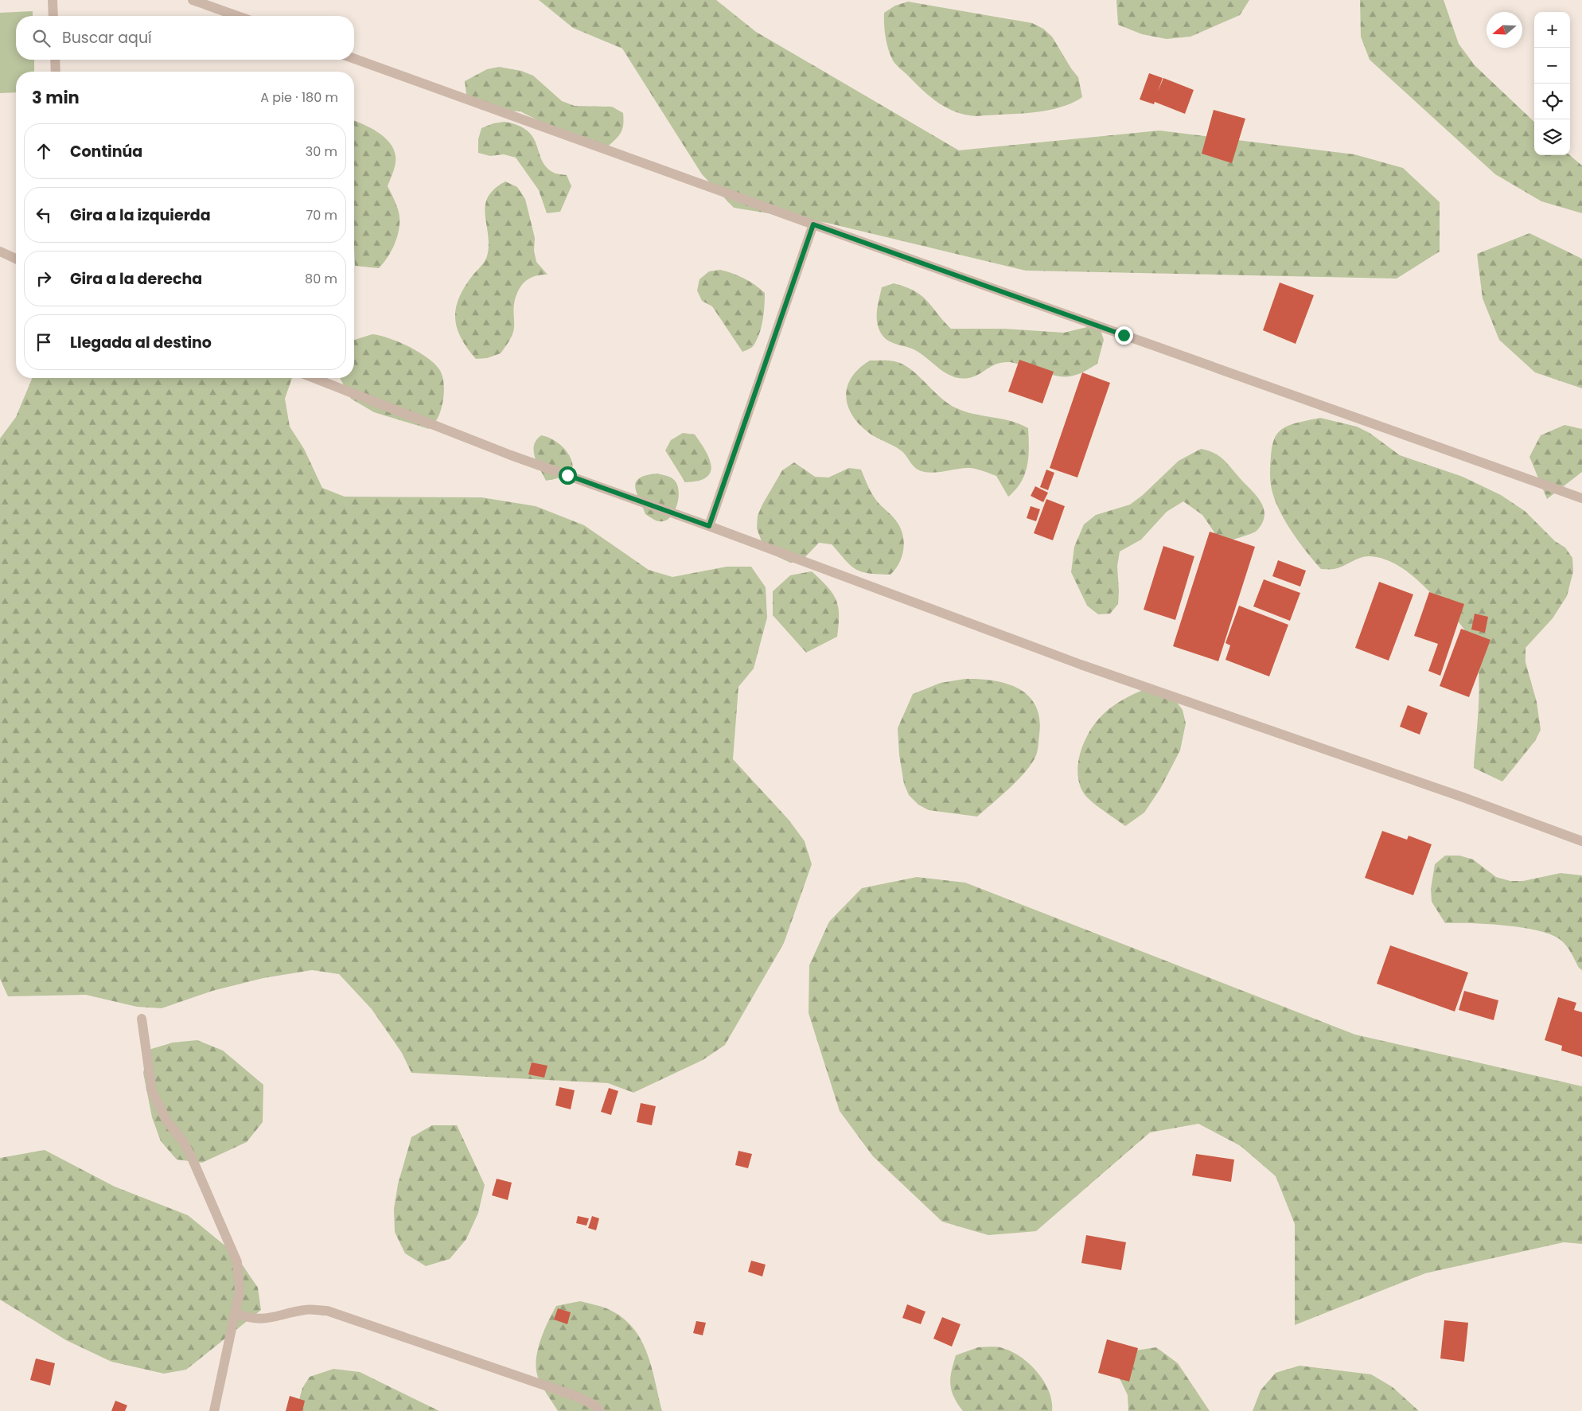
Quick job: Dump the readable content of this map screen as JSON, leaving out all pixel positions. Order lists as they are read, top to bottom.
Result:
{
  "north": "left",
  "page": {
    "map_buttons": ["+", "−"],
    "search": "Buscar aquí",
    "heading": ["3 min", "A pie · 180 m"],
    "list": [
      ["Continúa", "30 m"],
      ["Gira a la izquierda", "70 m"],
      ["Gira a la derecha", "80 m"],
      "Llegada al destino"
    ]
  }
}
